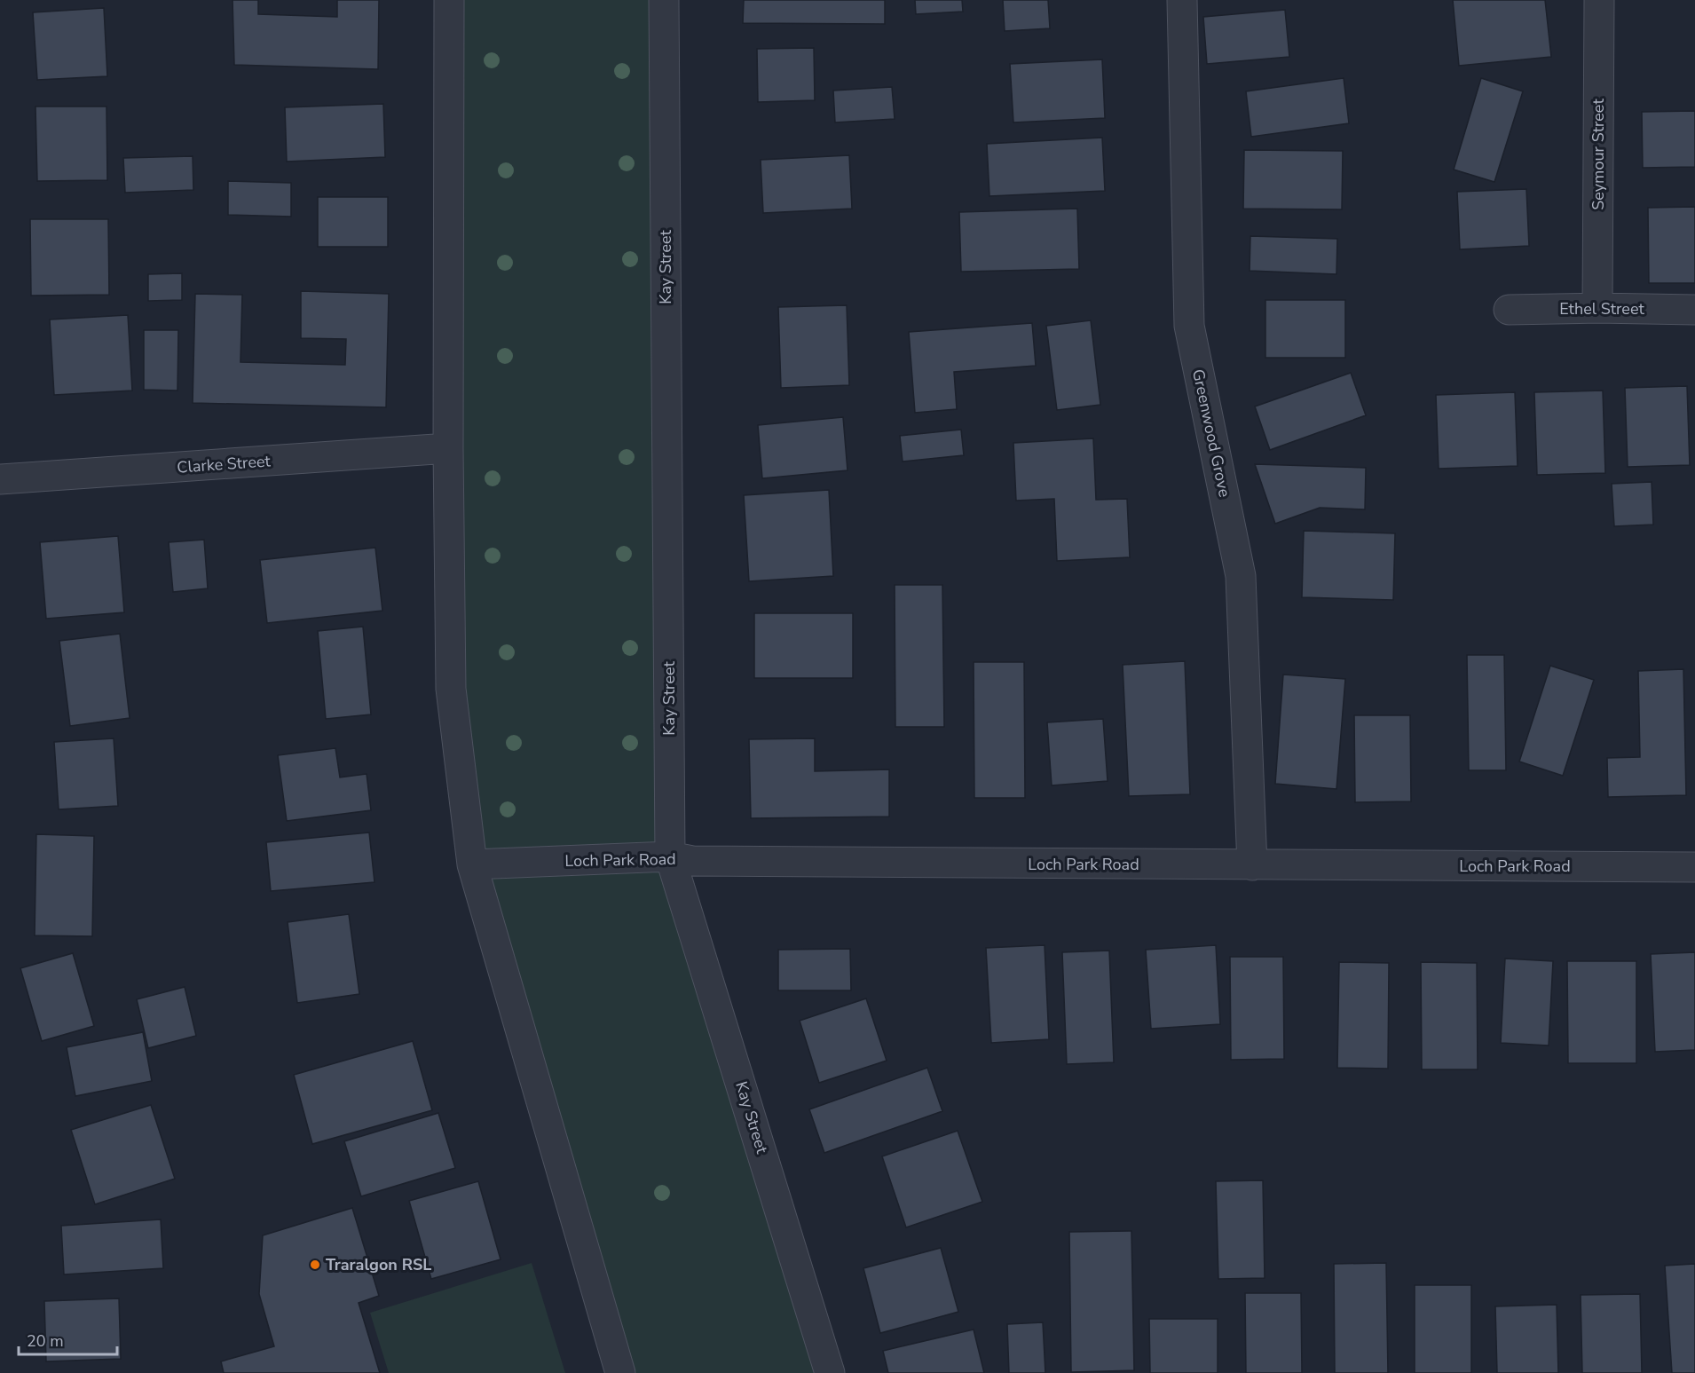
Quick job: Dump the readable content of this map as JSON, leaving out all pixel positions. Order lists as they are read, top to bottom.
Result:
{
  "streets": {
    "street": [
      "Seymour Street",
      "Kay Street",
      "Ethel Street",
      "Greenwood Grove",
      "Clarke Street",
      "Loch Park Road"
    ]
  },
  "crossings": [
    ["Seymour Street", "Ethel Street"],
    ["Kay Street", "Loch Park Road"],
    ["Greenwood Grove", "Loch Park Road"]
  ],
  "places": ["Traralgon RSL"],
  "scale_bar": "20 m"
}
